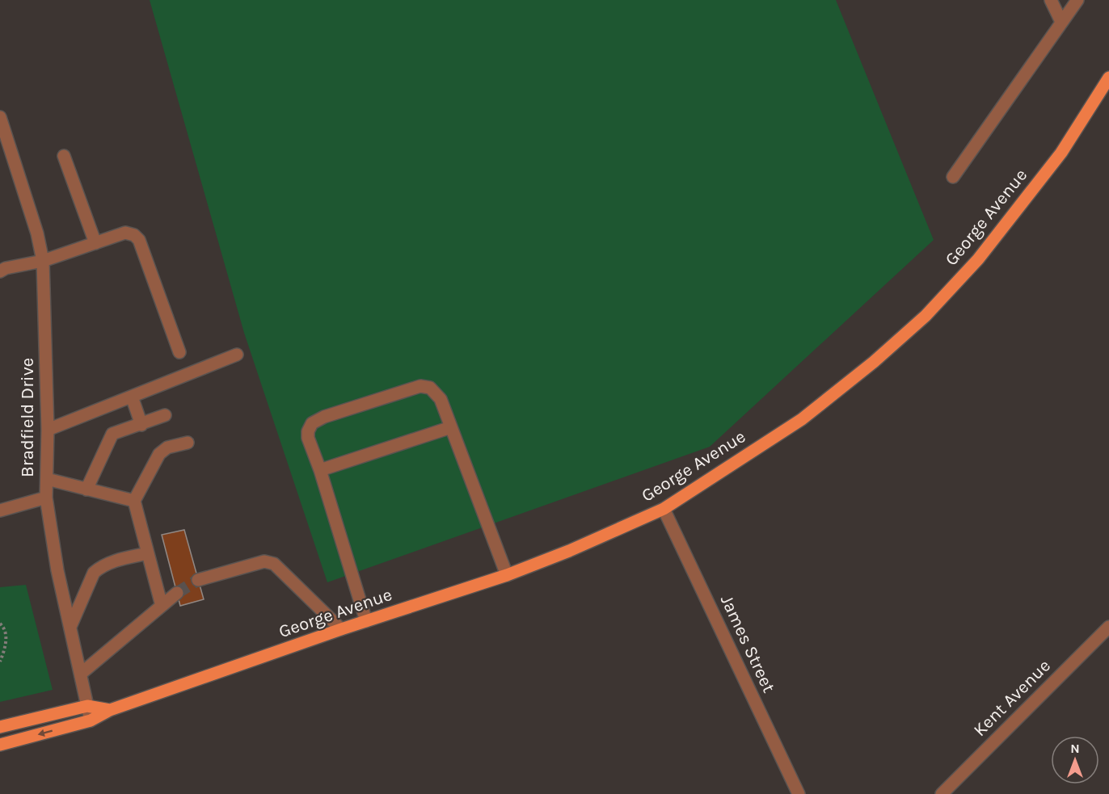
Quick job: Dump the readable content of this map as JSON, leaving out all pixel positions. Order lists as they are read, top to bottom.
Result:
{
  "streets": {
    "main road": ["George Avenue"],
    "street": ["Bradfield Drive", "James Street", "Kent Avenue"]
  },
  "crossings": [
    ["George Avenue", "Bradfield Drive"],
    ["George Avenue", "James Street"]
  ],
  "north": "top"
}
